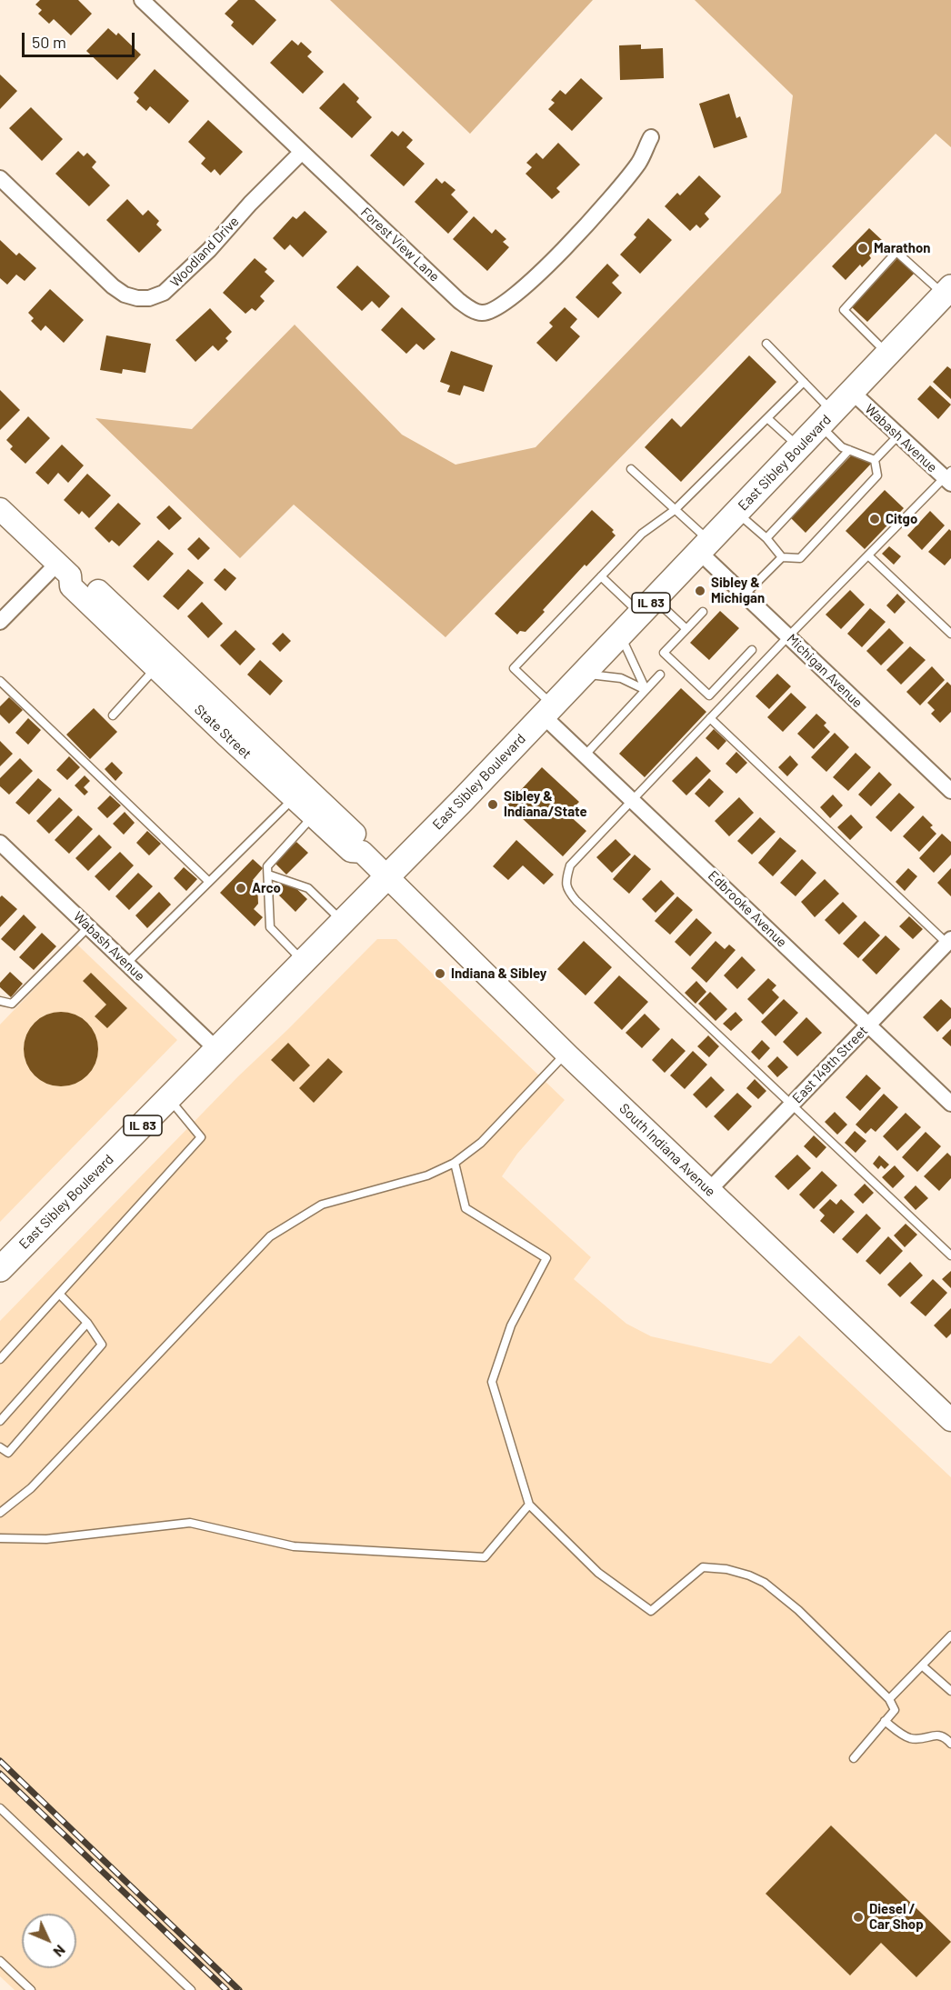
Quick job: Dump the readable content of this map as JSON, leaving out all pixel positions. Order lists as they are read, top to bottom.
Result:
{
  "streets": {
    "main road": [
      "East Sibley Boulevard",
      "IL 83",
      "State Street",
      "South Indiana Avenue"
    ],
    "street": [
      "Forest View Lane",
      "Woodland Drive",
      "Wabash Avenue",
      "Michigan Avenue",
      "Edbrooke Avenue",
      "East 149th Street"
    ]
  },
  "crossings": [
    ["Forest View Lane", "Woodland Drive"],
    ["Wabash Avenue", "East Sibley Boulevard"],
    ["East Sibley Boulevard", "Michigan Avenue"],
    ["East Sibley Boulevard", "State Street"],
    ["East Sibley Boulevard", "Edbrooke Avenue"],
    ["East Sibley Boulevard", "South Indiana Avenue"],
    ["State Street", "South Indiana Avenue"],
    ["Edbrooke Avenue", "East 149th Street"],
    ["East 149th Street", "South Indiana Avenue"]
  ],
  "places": [
    "Marathon",
    "Citgo",
    "Sibley & Michigan",
    "Sibley & Indiana/State",
    "Arco",
    "Indiana & Sibley",
    "Diesel / Car Shop"
  ],
  "scale_bar": "50 m",
  "north": "bottom right"
}
